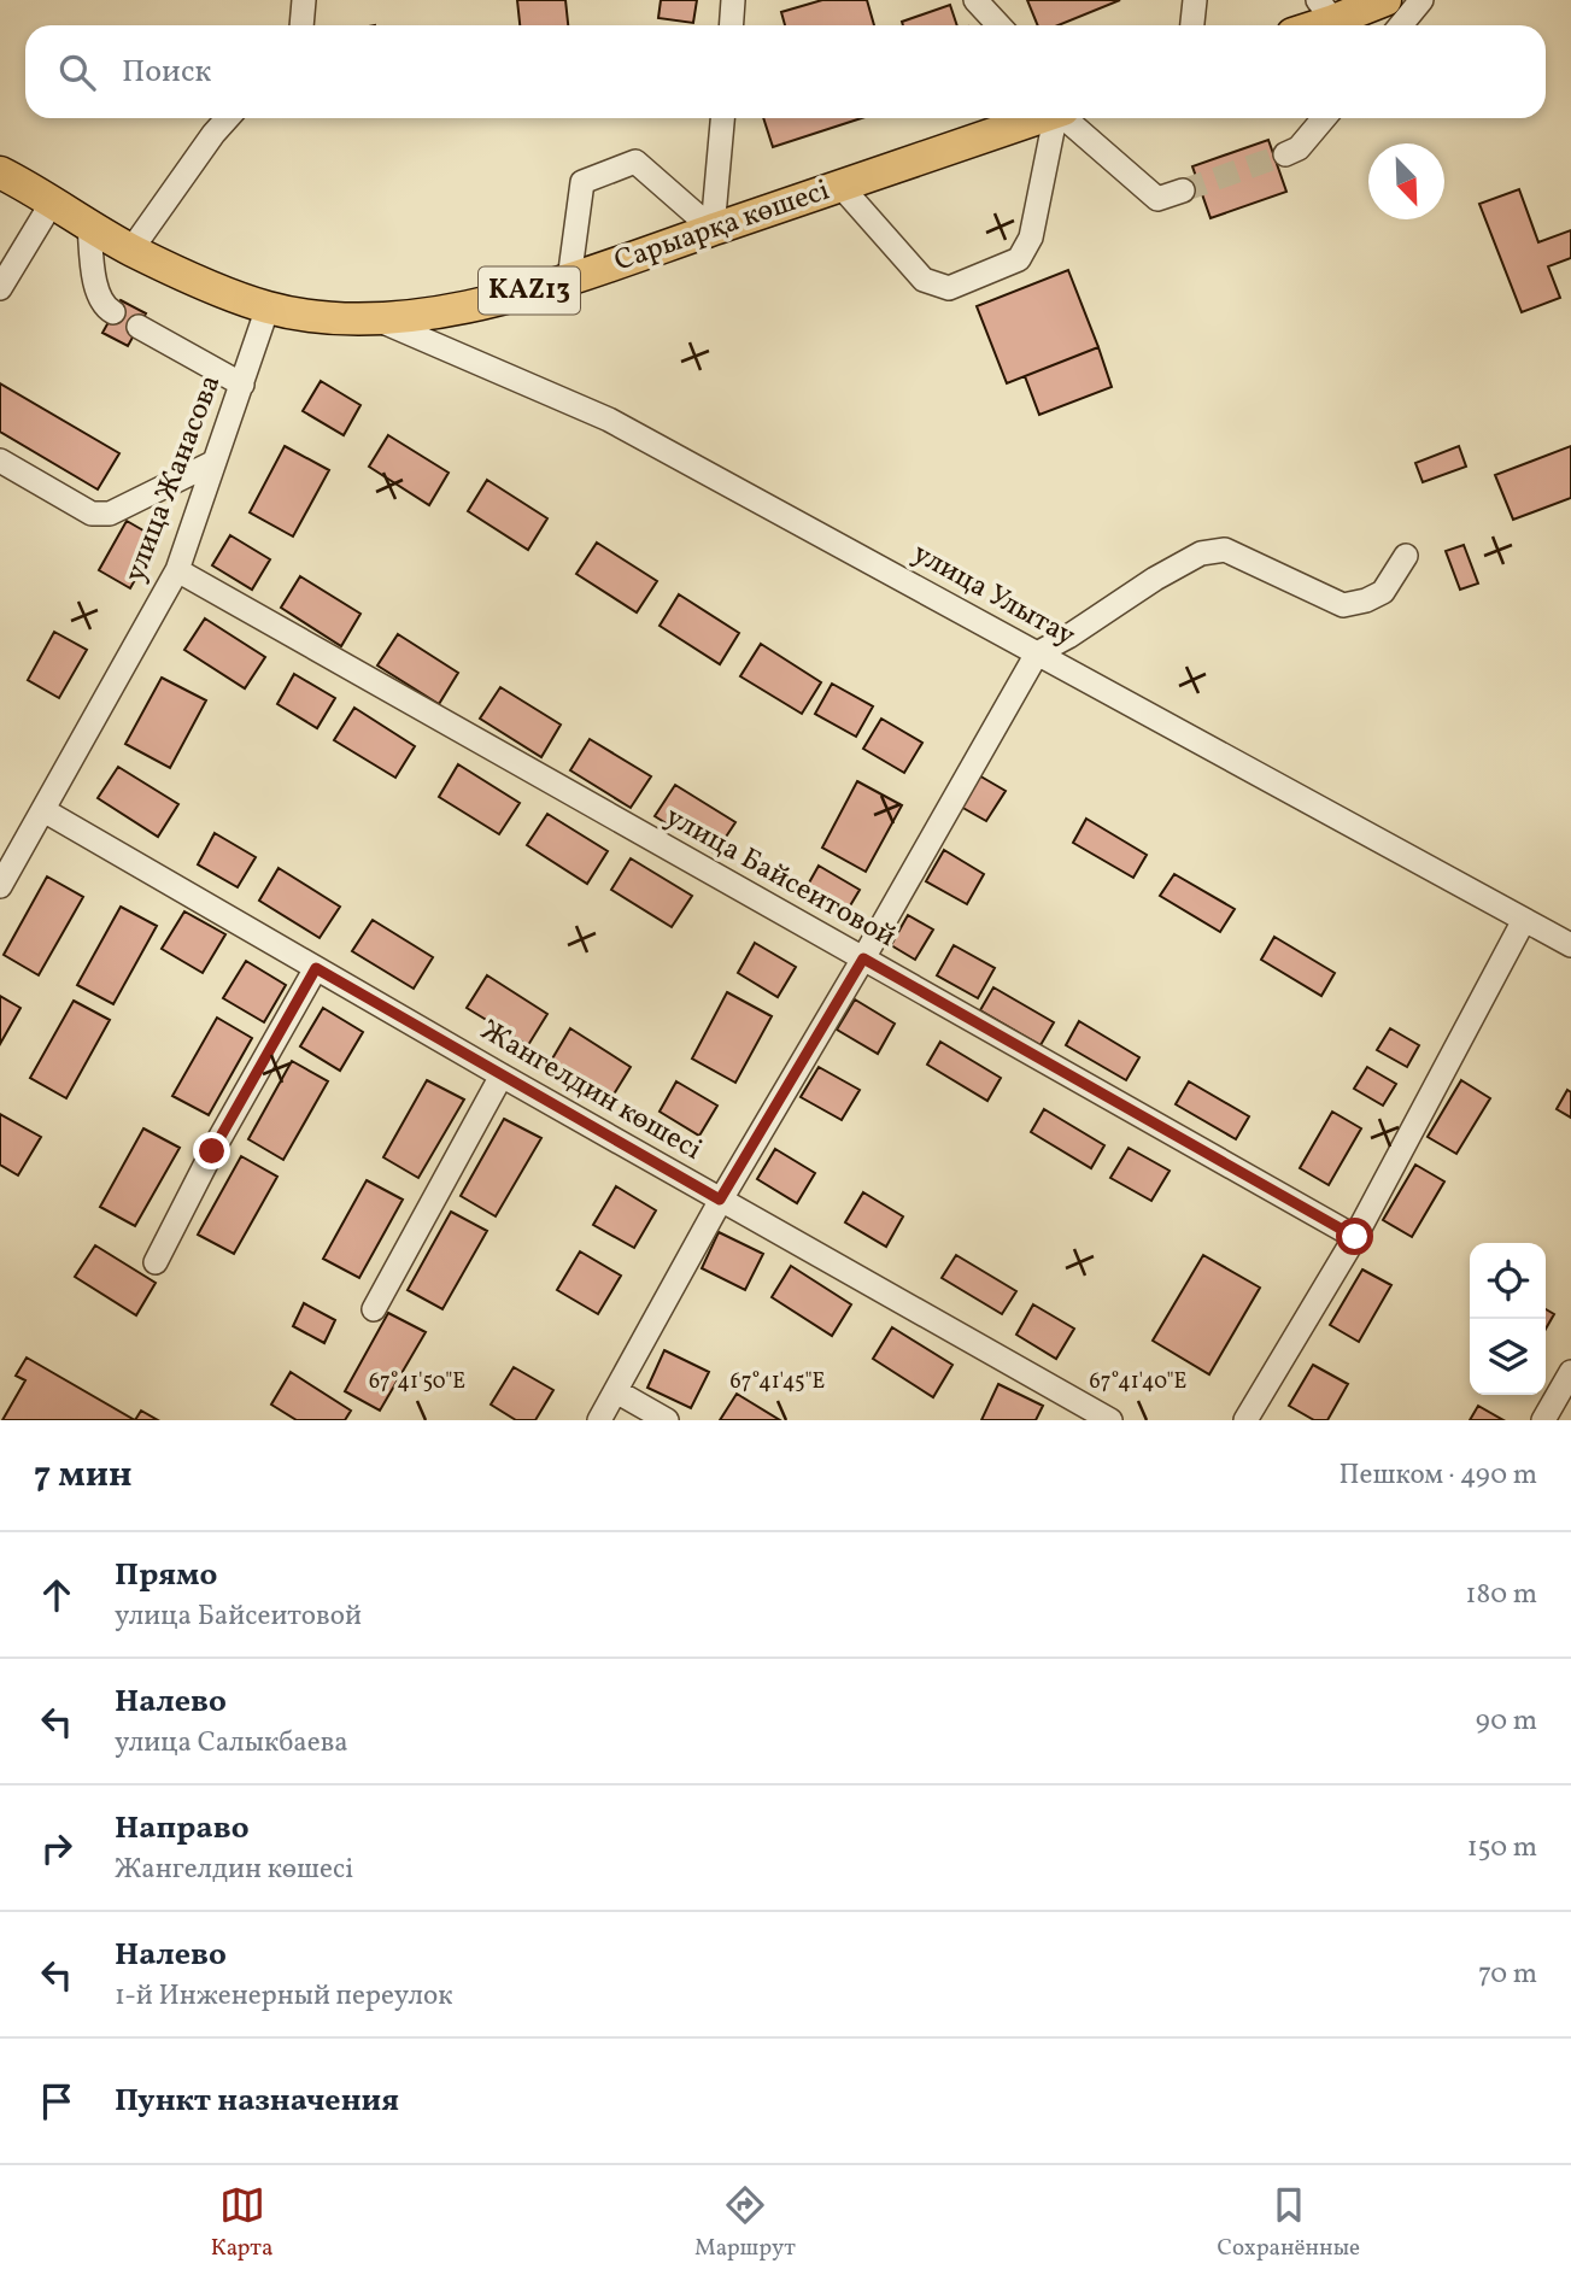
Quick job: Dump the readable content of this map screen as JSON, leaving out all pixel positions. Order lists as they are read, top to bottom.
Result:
{
  "streets": {
    "main road": ["Сарыарқа көшесі", "KAZ13"],
    "street": [
      "улица Жанасова",
      "улица Улытау",
      "улица Байсеитовой",
      "Жангелдин көшесі"
    ]
  },
  "crossings": [
    ["Сарыарқа көшесі", "улица Жанасова"],
    ["Сарыарқа көшесі", "улица Улытау"],
    ["улица Жанасова", "улица Байсеитовой"],
    ["улица Жанасова", "Жангелдин көшесі"]
  ],
  "north": "bottom right",
  "page": {
    "search": "Поиск",
    "heading": ["7 мин", "Пешком · 490 m"],
    "list": [
      ["Прямо", "улица Байсеитовой", "180 m"],
      ["Налево", "улица Салыкбаева", "90 m"],
      ["Направо", "Жангелдин көшесі", "150 m"],
      ["Налево", "1-й Инженерный переулок", "70 m"],
      "Пункт назначения"
    ],
    "nav": ["Карта", "Маршрут", "Сохранённые"]
  },
  "coordinates": ["67°41'50\"E", "67°41'45\"E", "67°41'40\"E"]
}
